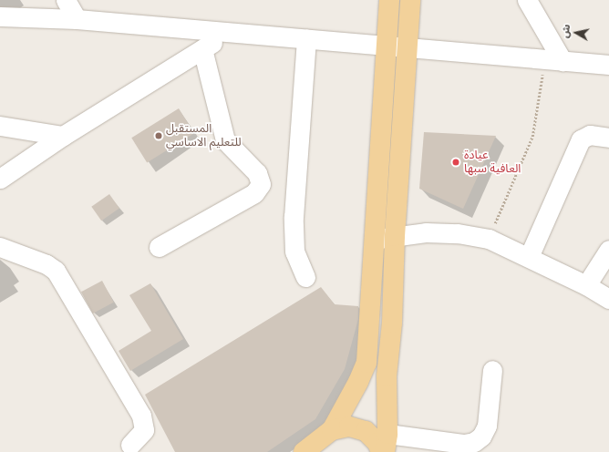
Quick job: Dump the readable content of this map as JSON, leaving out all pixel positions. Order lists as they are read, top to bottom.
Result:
{
  "places": ["المستقبل للتعليم الاساسي", "عيادة العافية سبها"],
  "north": "left"
}
